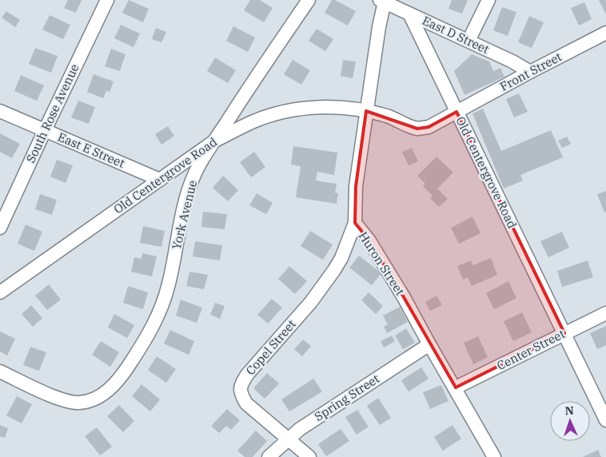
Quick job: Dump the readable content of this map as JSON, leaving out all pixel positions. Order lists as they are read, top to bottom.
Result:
{
  "streets": {
    "street": [
      "East D Street",
      "Front Street",
      "South Rose Avenue",
      "East E Street",
      "Old Centergrove Road",
      "York Avenue",
      "Huron Street",
      "Copel Street",
      "Center Street",
      "Spring Street"
    ]
  },
  "crossings": [
    ["East D Street", "Front Street"],
    ["East D Street", "Huron Street"],
    ["Front Street", "Old Centergrove Road"],
    ["South Rose Avenue", "East E Street"],
    ["East E Street", "Old Centergrove Road"],
    ["Old Centergrove Road", "York Avenue"],
    ["Old Centergrove Road", "Huron Street"],
    ["Old Centergrove Road", "Center Street"],
    ["Huron Street", "Copel Street"],
    ["Huron Street", "Center Street"],
    ["Huron Street", "Spring Street"],
    ["Copel Street", "Spring Street"]
  ],
  "north": "top"
}
